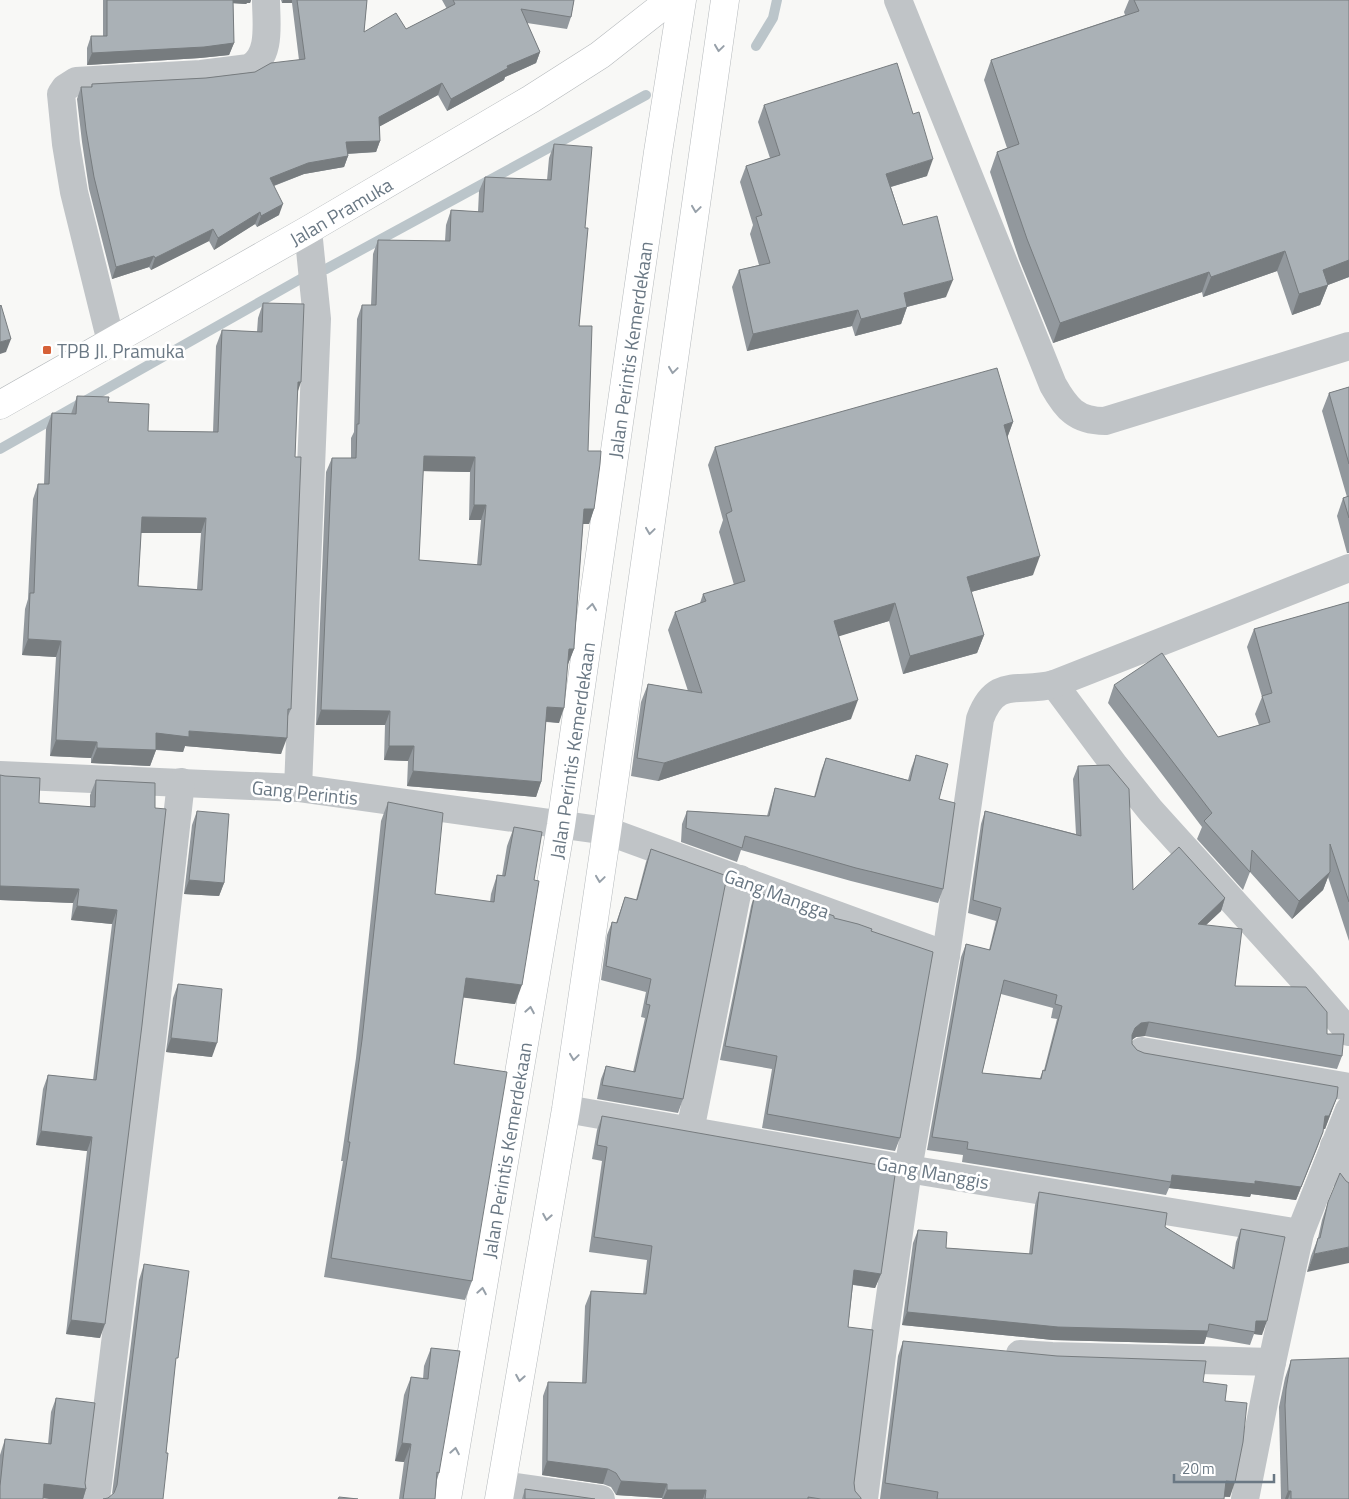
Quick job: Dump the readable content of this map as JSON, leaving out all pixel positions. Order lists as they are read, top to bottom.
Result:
{
  "streets": {
    "main road": ["Jalan Pramuka", "Jalan Perintis Kemerdekaan"],
    "street": ["Gang Perintis", "Gang Mangga", "Gang Manggis"]
  },
  "crossings": [
    ["Jalan Perintis Kemerdekaan", "Gang Perintis"],
    ["Gang Perintis", "Gang Mangga"]
  ],
  "places": {
    "transit": ["TPB Jl. Pramuka"]
  },
  "scale_bar": "20 m"
}
